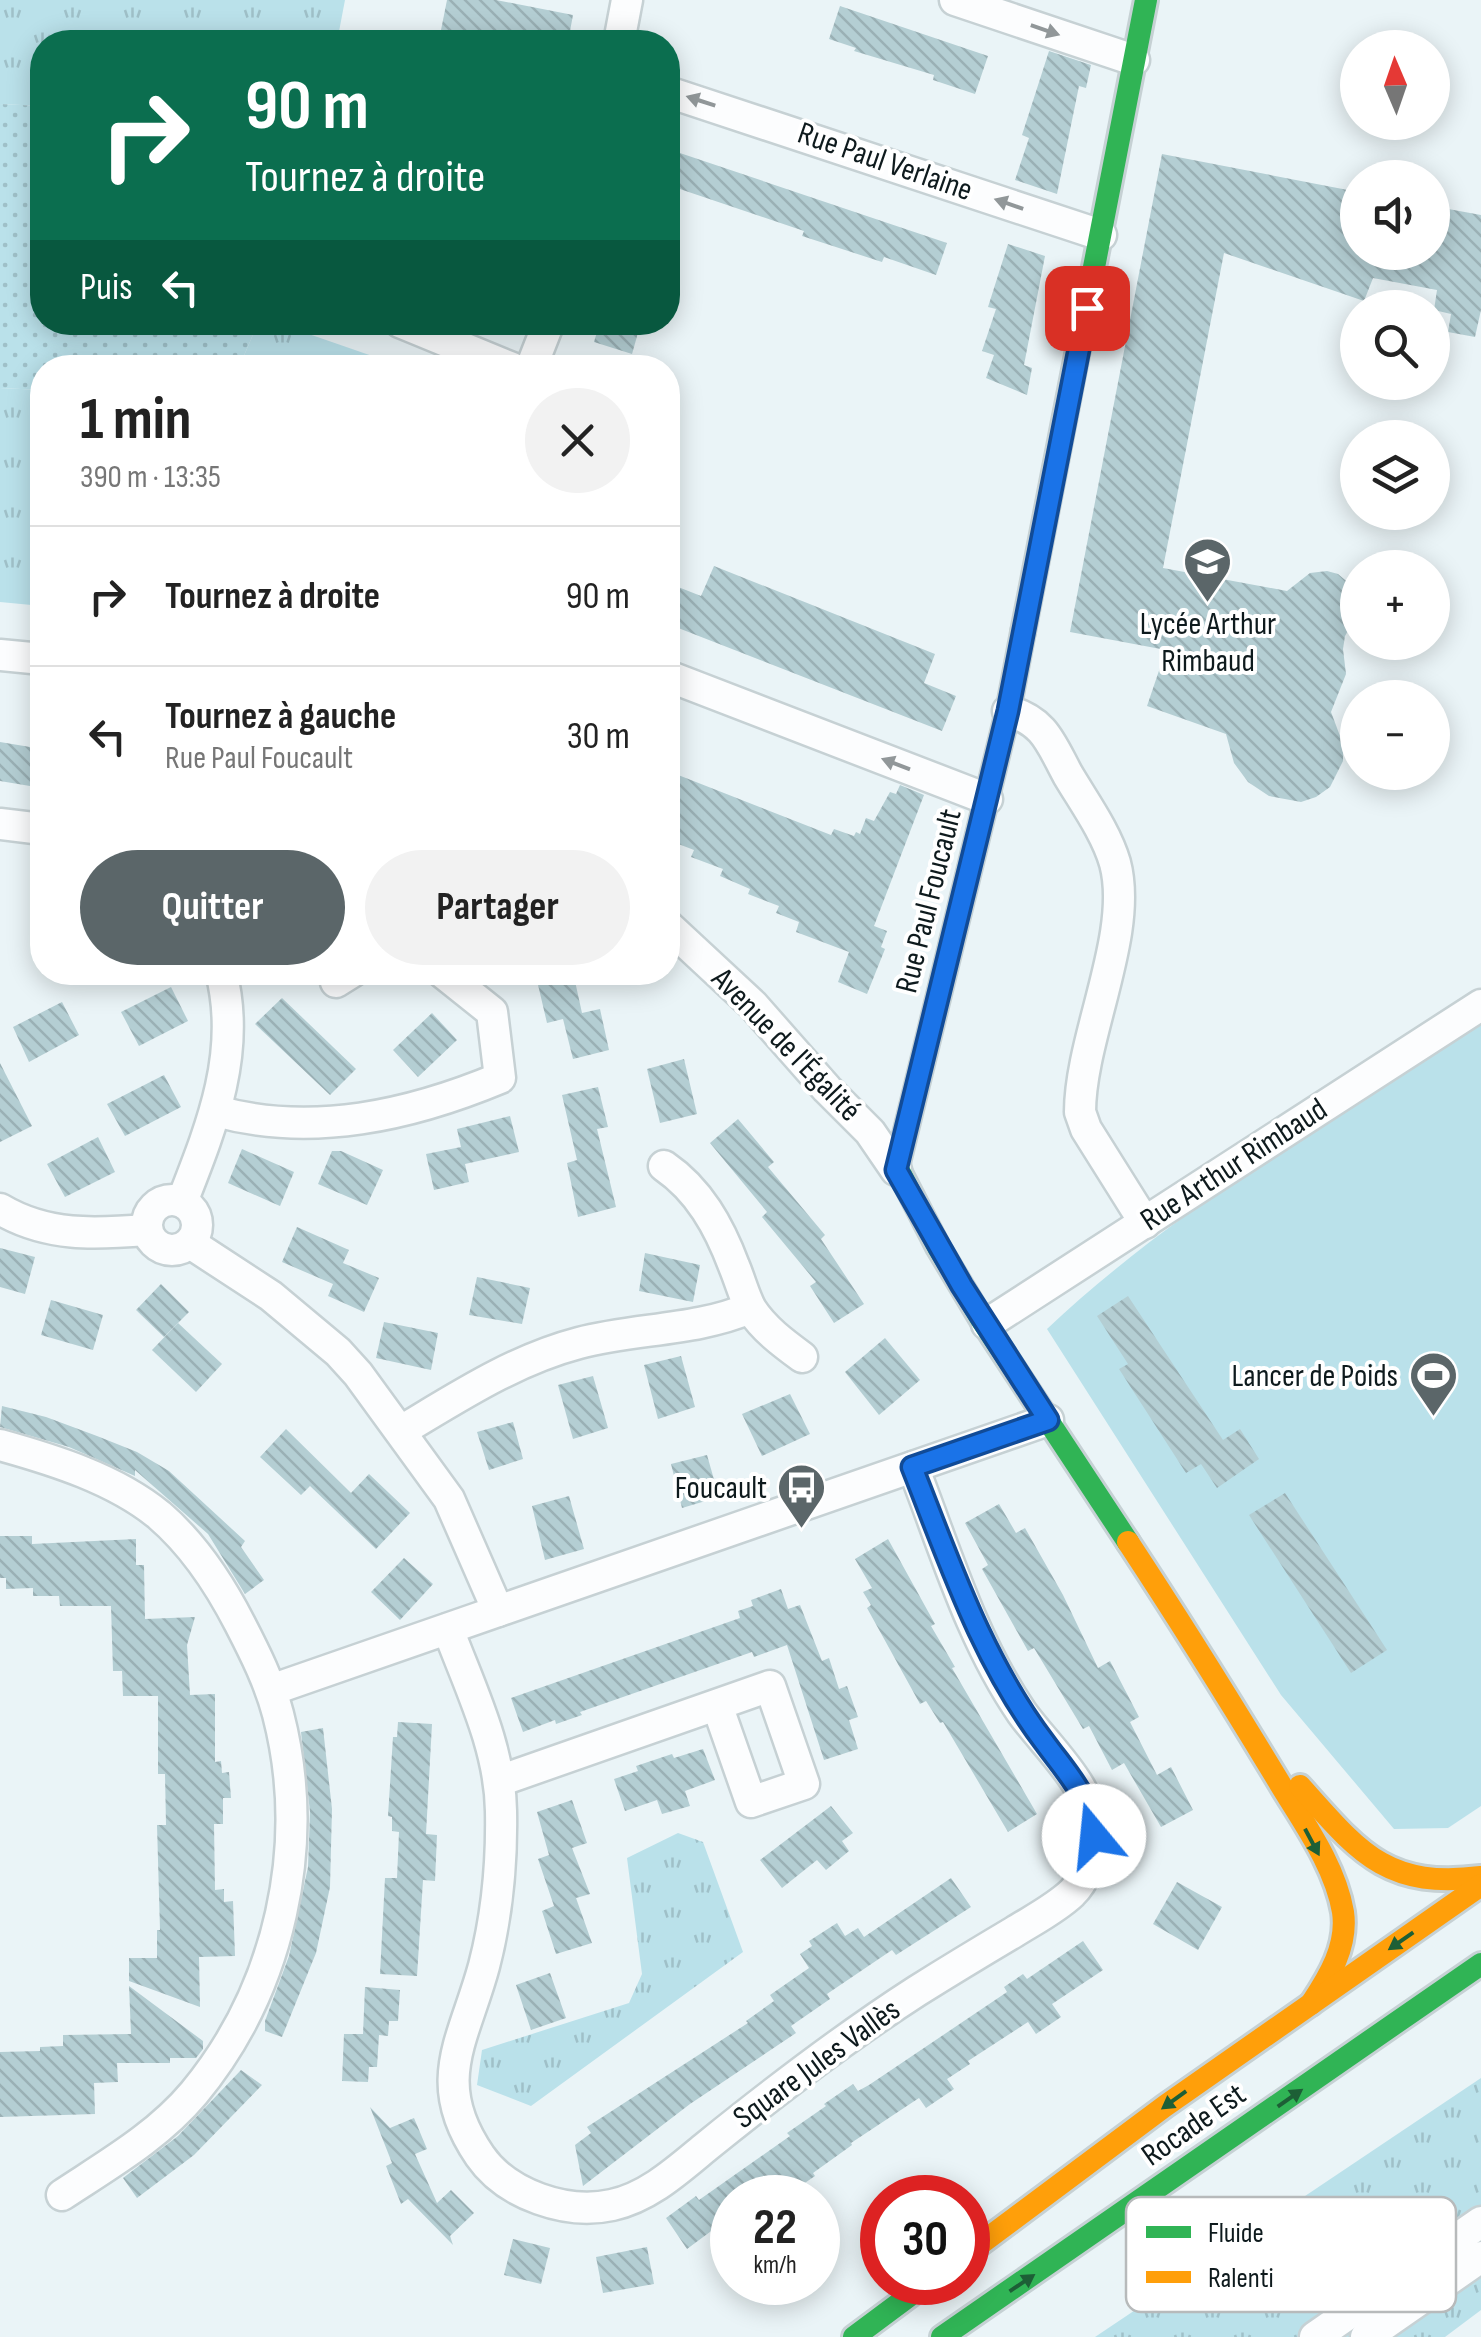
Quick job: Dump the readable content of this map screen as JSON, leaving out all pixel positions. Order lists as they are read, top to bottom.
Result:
{
  "streets": {
    "street": [
      "Rue Paul Verlaine",
      "Rue Paul Foucault",
      "Avenue de l'Égalité",
      "Rue Arthur Rimbaud",
      "Square Jules Vallès",
      "Rocade Est"
    ]
  },
  "crossings": [
    ["Rue Paul Verlaine", "Rue Paul Foucault"],
    ["Rue Paul Foucault", "Avenue de l'Égalité"]
  ],
  "places": {
    "school or university": ["Lycée Arthur Rimbaud"],
    "sports": ["Lancer de Poids"],
    "bus stop": ["Foucault"]
  },
  "legend": ["Fluide", "Ralenti"],
  "north": "top",
  "page": {
    "map_buttons": ["+", "−"],
    "turn": ["90 m", "Tournez à droite"],
    "then": "Puis",
    "heading": ["1 min", "390 m · 13:35"],
    "list": [
      {
        "name": "Tournez à droite",
        "value": "90 m"
      },
      {
        "name": "Tournez à gauche",
        "note": "Rue Paul Foucault",
        "value": "30 m"
      }
    ],
    "buttons": ["Quitter", "Partager"],
    "speed": "22 km/h",
    "limit": "30"
  }
}
